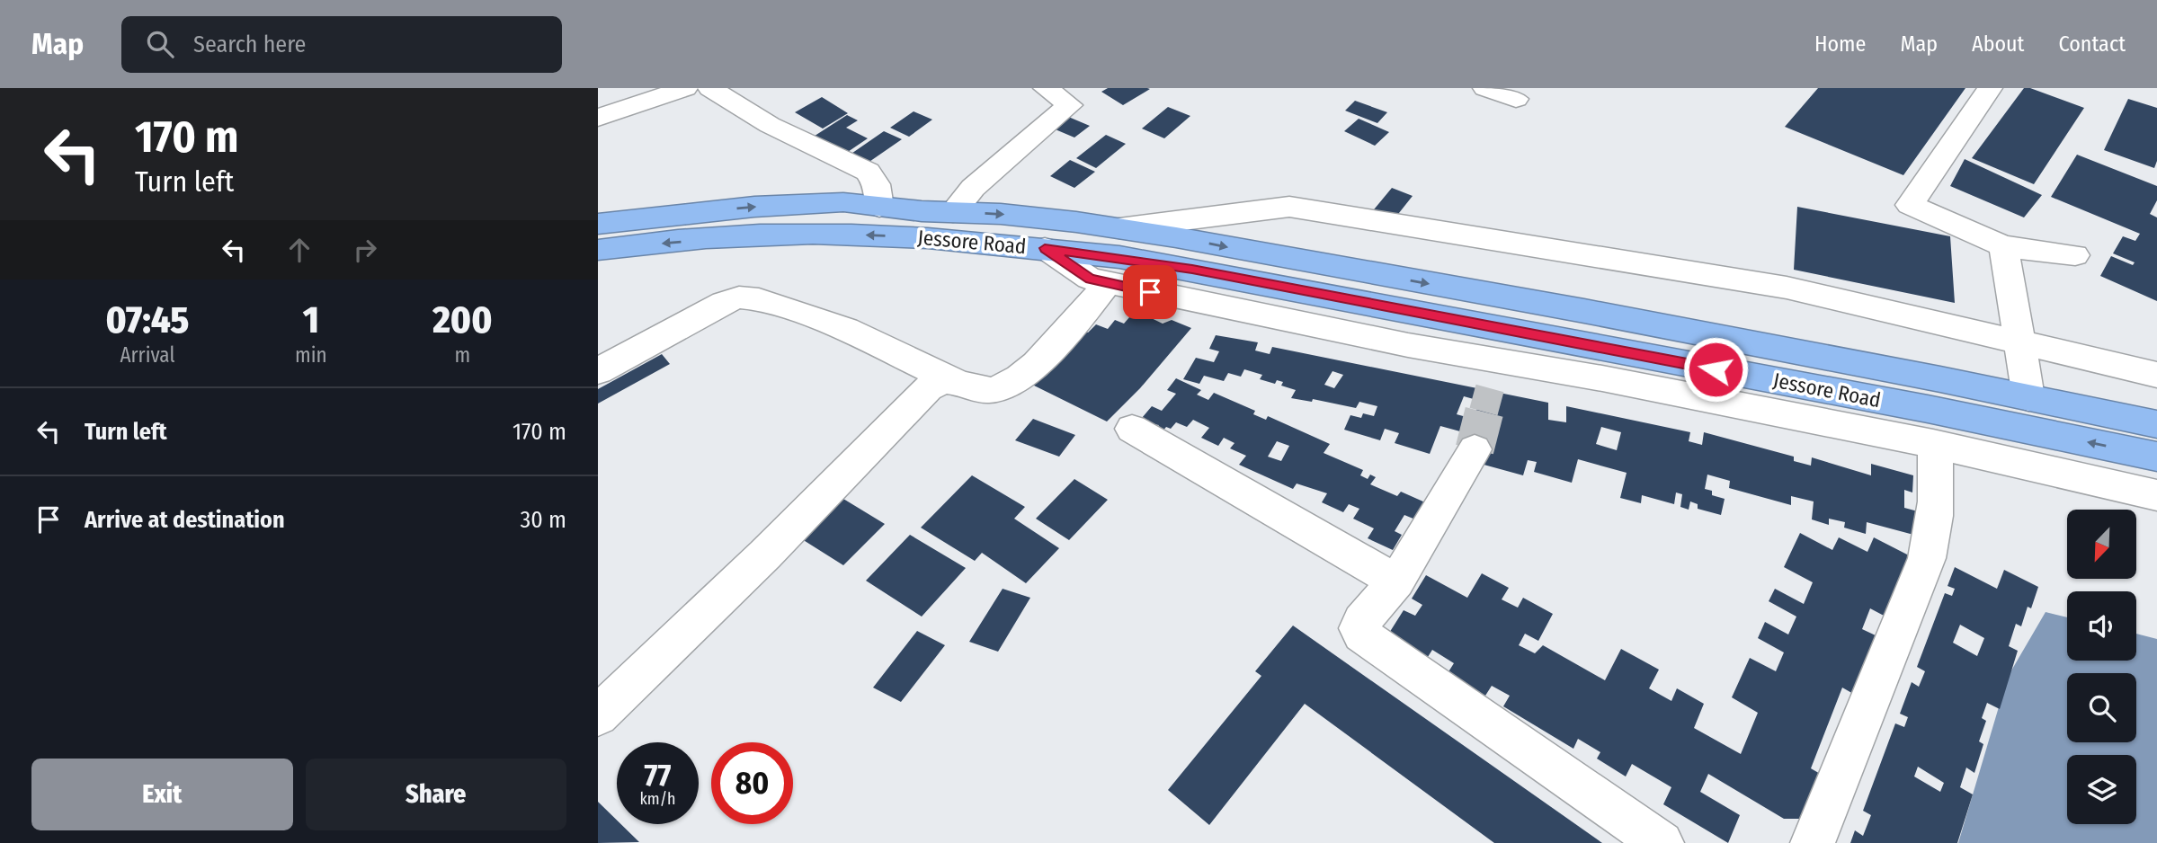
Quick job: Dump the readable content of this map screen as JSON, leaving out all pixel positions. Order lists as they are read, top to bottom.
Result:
{
  "streets": {
    "highway": ["Jessore Road"]
  },
  "north": "bottom left",
  "page": {
    "header": "Map",
    "search": "Search here",
    "nav": [
      "Home",
      "Map",
      "About",
      "Contact"
    ],
    "turn": ["170 m", "Turn left"],
    "eta": [
      "07:45",
      "Arrival",
      "1",
      "min",
      "200",
      "m"
    ],
    "list": [
      {
        "name": "Turn left",
        "value": "170 m"
      },
      {
        "name": "Arrive at destination",
        "value": "30 m"
      }
    ],
    "speed": "77 km/h",
    "limit": "80",
    "buttons": ["Exit", "Share"]
  }
}
